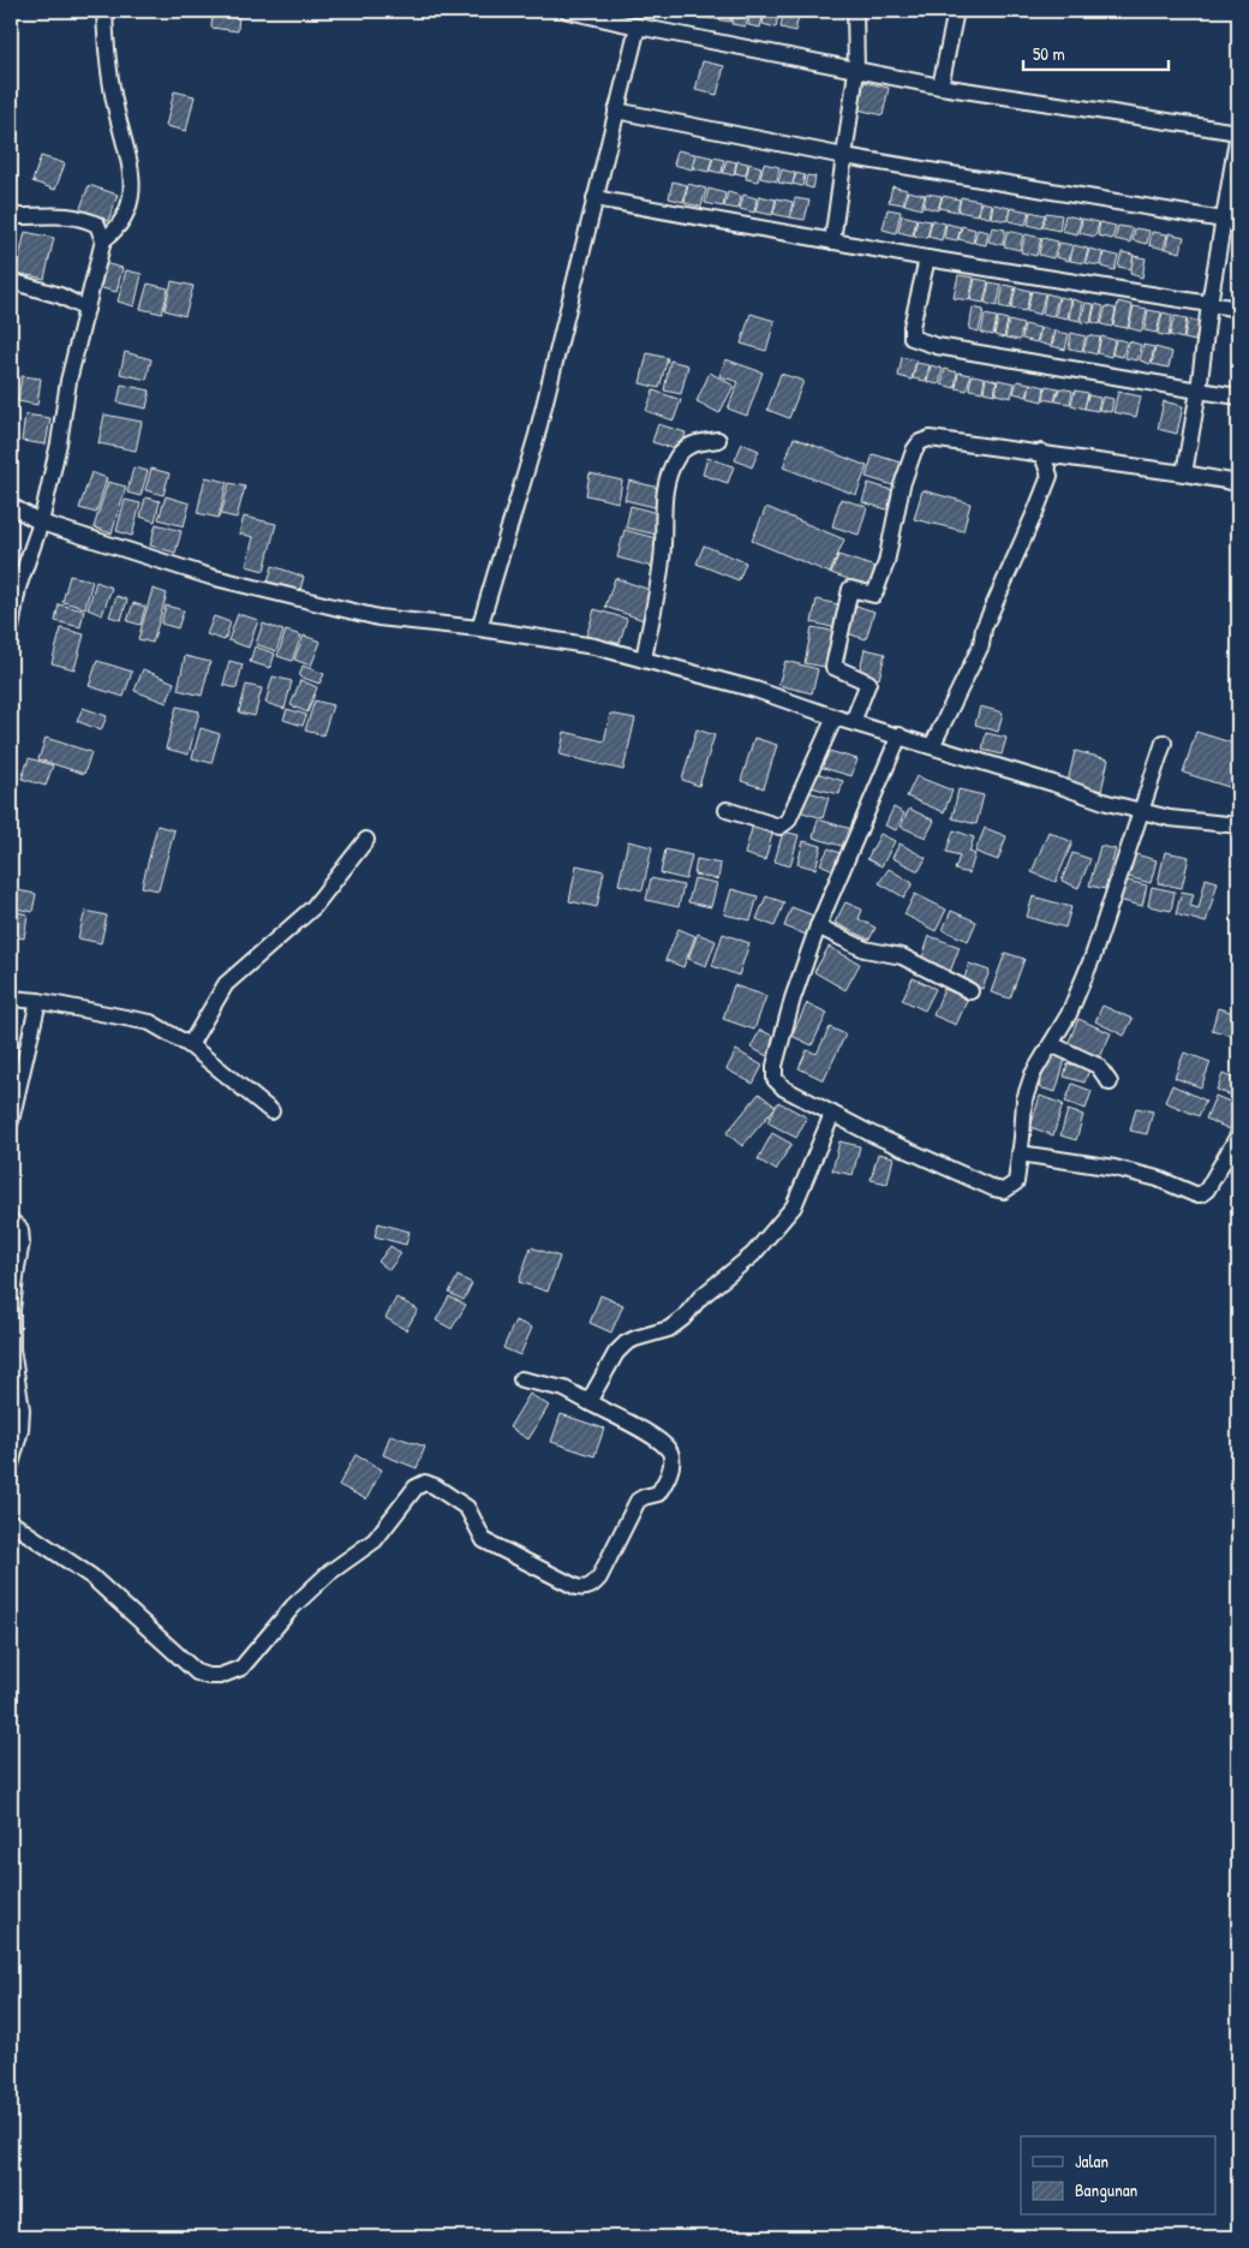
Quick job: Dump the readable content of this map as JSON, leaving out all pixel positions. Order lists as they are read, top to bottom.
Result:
{
  "legend": ["Jalan", "Bangunan"],
  "scale_bar": "50 m"
}
